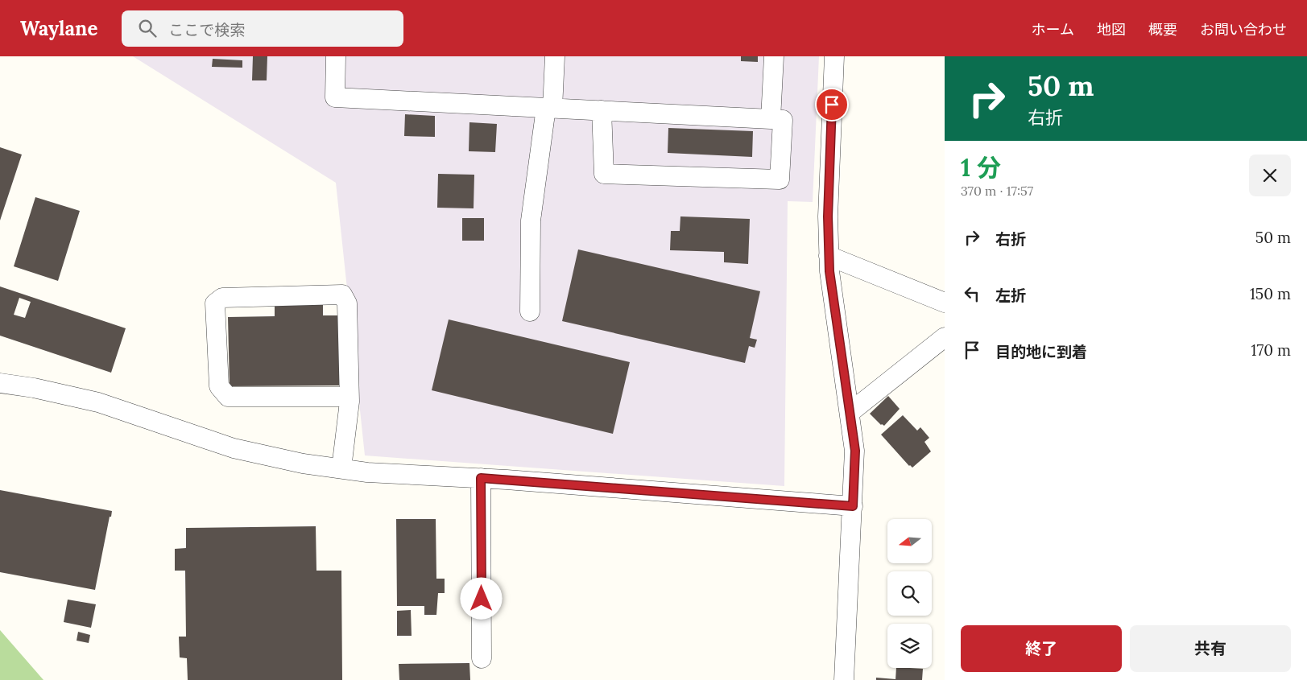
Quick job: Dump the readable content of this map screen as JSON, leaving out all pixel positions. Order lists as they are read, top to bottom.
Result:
{
  "north": "left",
  "page": {
    "header": "Waylane",
    "search": "ここで検索",
    "nav": [
      "ホーム",
      "地図",
      "概要",
      "お問い合わせ"
    ],
    "turn": ["50 m", "右折"],
    "heading": ["1 分", "370 m · 17:57"],
    "list": [
      {
        "name": "右折",
        "value": "50 m"
      },
      {
        "name": "左折",
        "value": "150 m"
      },
      {
        "name": "目的地に到着",
        "value": "170 m"
      }
    ],
    "buttons": ["終了", "共有"]
  }
}
